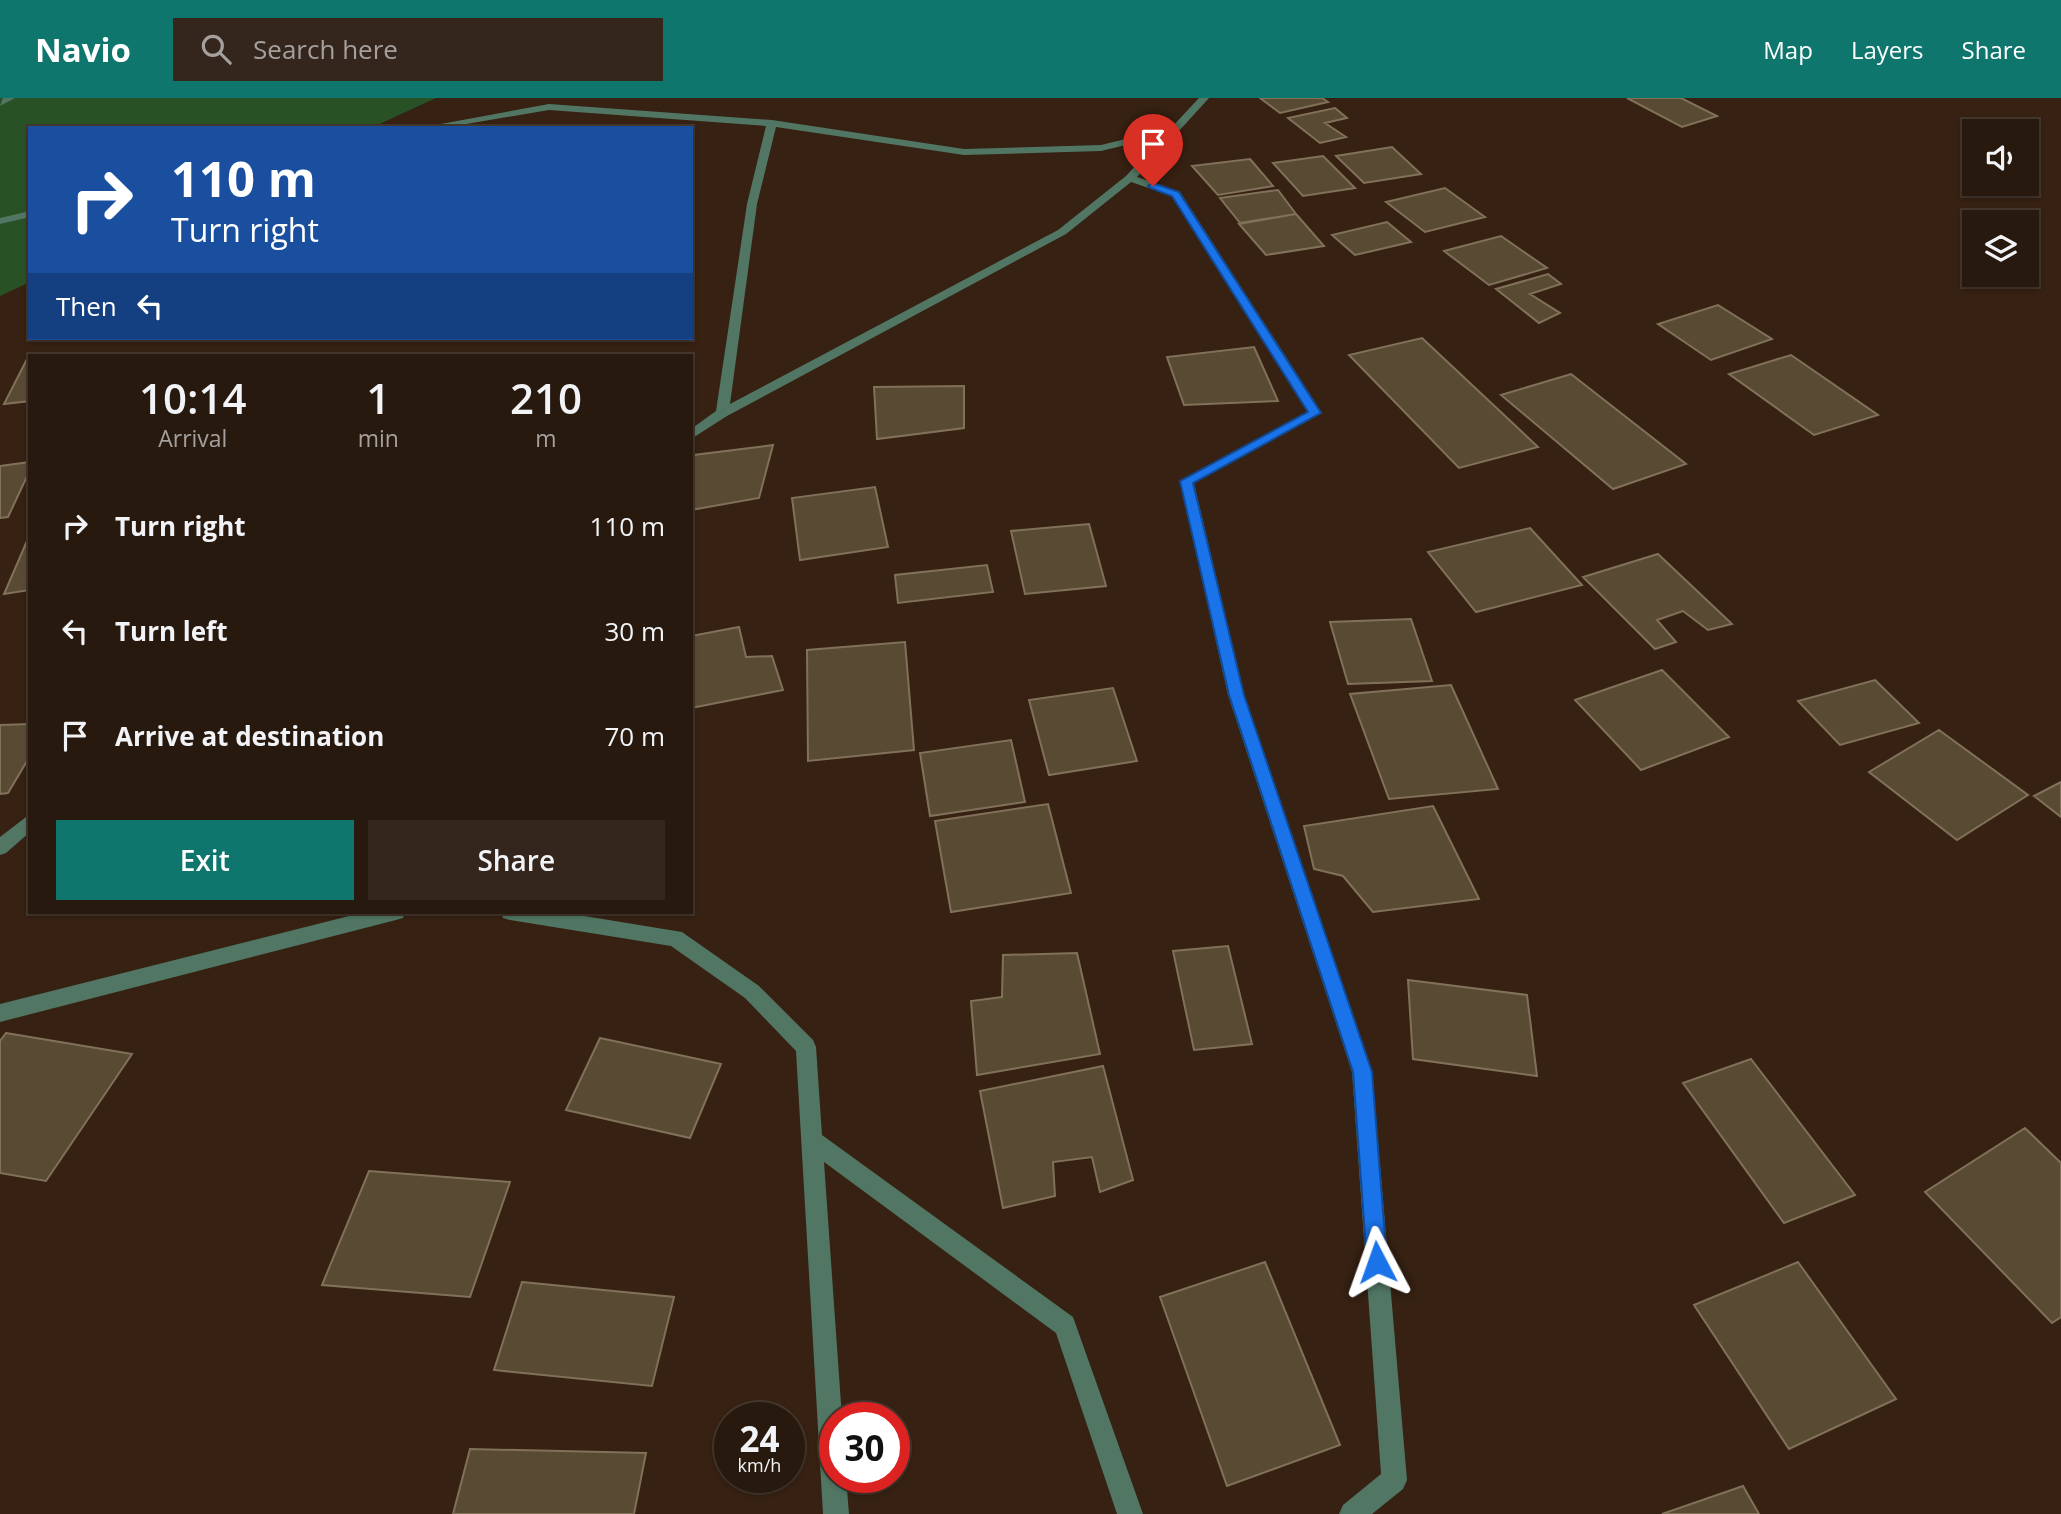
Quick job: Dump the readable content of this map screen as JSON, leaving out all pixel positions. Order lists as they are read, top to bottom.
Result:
{
  "page": {
    "header": "Navio",
    "search": "Search here",
    "nav": ["Map", "Layers", "Share"],
    "turn": ["110 m", "Turn right"],
    "then": "Then",
    "eta": [
      "10:14",
      "Arrival",
      "1",
      "min",
      "210",
      "m"
    ],
    "list": [
      {
        "name": "Turn right",
        "value": "110 m"
      },
      {
        "name": "Turn left",
        "value": "30 m"
      },
      {
        "name": "Arrive at destination",
        "value": "70 m"
      }
    ],
    "buttons": ["Exit", "Share"],
    "speed": "24 km/h",
    "limit": "30"
  }
}
